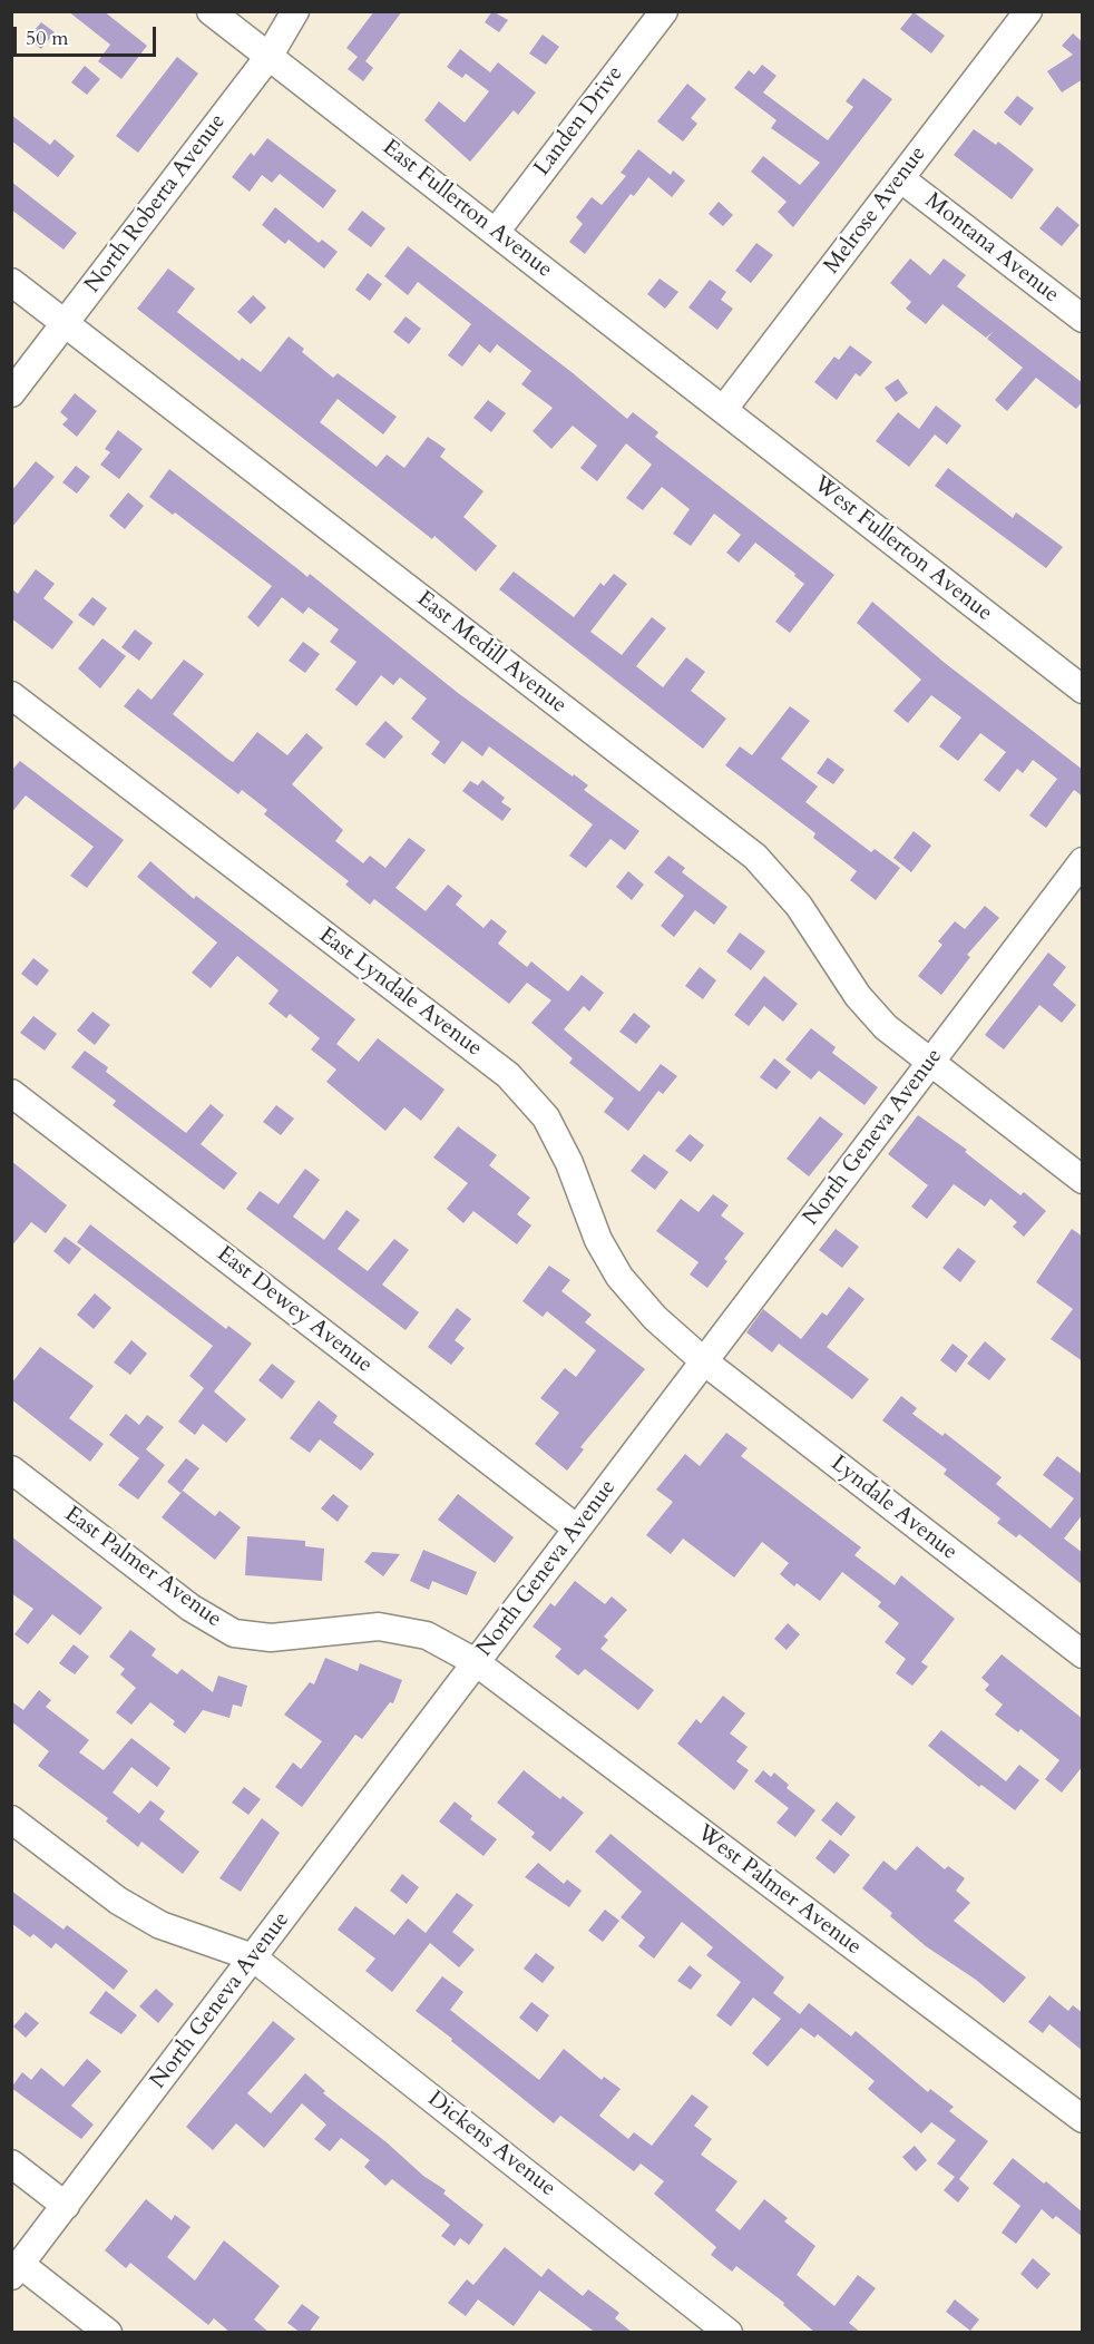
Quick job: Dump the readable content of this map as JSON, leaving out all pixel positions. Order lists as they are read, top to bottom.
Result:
{
  "streets": {
    "street": [
      "Landen Drive",
      "North Roberta Avenue",
      "East Fullerton Avenue",
      "Melrose Avenue",
      "Montana Avenue",
      "West Fullerton Avenue",
      "East Medill Avenue",
      "East Lyndale Avenue",
      "North Geneva Avenue",
      "East Dewey Avenue",
      "Lyndale Avenue",
      "East Palmer Avenue",
      "West Palmer Avenue",
      "Dickens Avenue"
    ]
  },
  "crossings": [
    ["Landen Drive", "East Fullerton Avenue"],
    ["North Roberta Avenue", "East Fullerton Avenue"],
    ["North Roberta Avenue", "East Medill Avenue"],
    ["East Fullerton Avenue", "Melrose Avenue"],
    ["East Fullerton Avenue", "West Fullerton Avenue"],
    ["Melrose Avenue", "Montana Avenue"],
    ["Melrose Avenue", "West Fullerton Avenue"],
    ["East Medill Avenue", "North Geneva Avenue"],
    ["East Lyndale Avenue", "North Geneva Avenue"],
    ["East Lyndale Avenue", "Lyndale Avenue"],
    ["North Geneva Avenue", "East Dewey Avenue"],
    ["North Geneva Avenue", "Lyndale Avenue"],
    ["North Geneva Avenue", "East Palmer Avenue"],
    ["North Geneva Avenue", "West Palmer Avenue"],
    ["North Geneva Avenue", "Dickens Avenue"],
    ["East Palmer Avenue", "West Palmer Avenue"]
  ],
  "scale_bar": "50 m"
}
